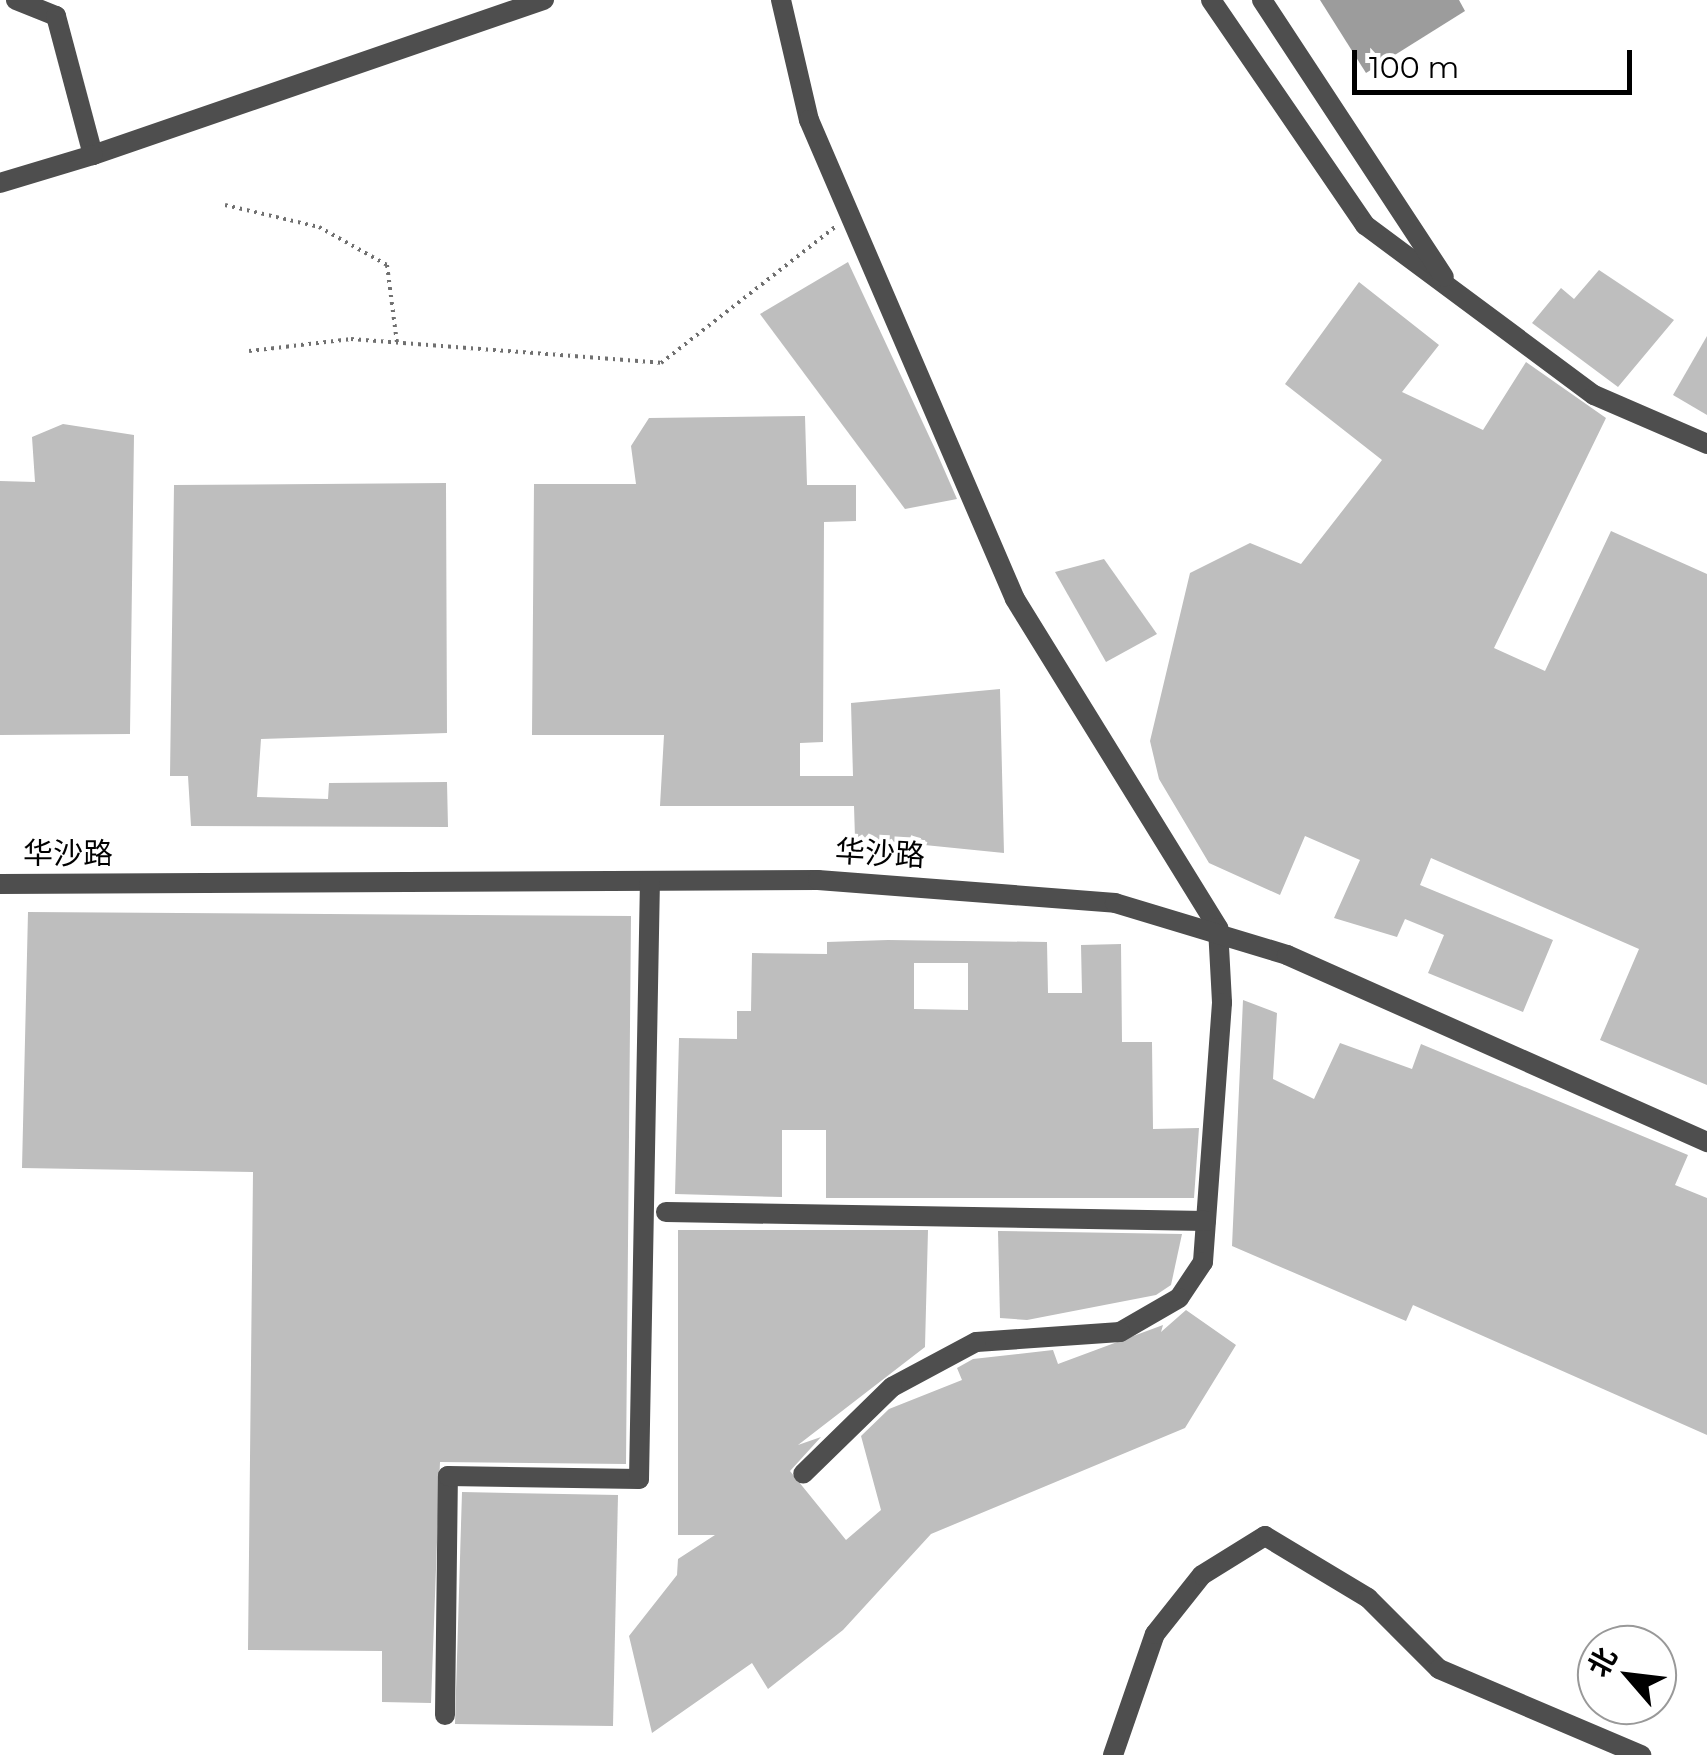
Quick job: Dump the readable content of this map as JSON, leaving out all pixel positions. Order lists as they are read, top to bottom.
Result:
{
  "streets": {
    "street": ["华沙路"]
  },
  "scale_bar": "100 m",
  "north": "top left"
}
